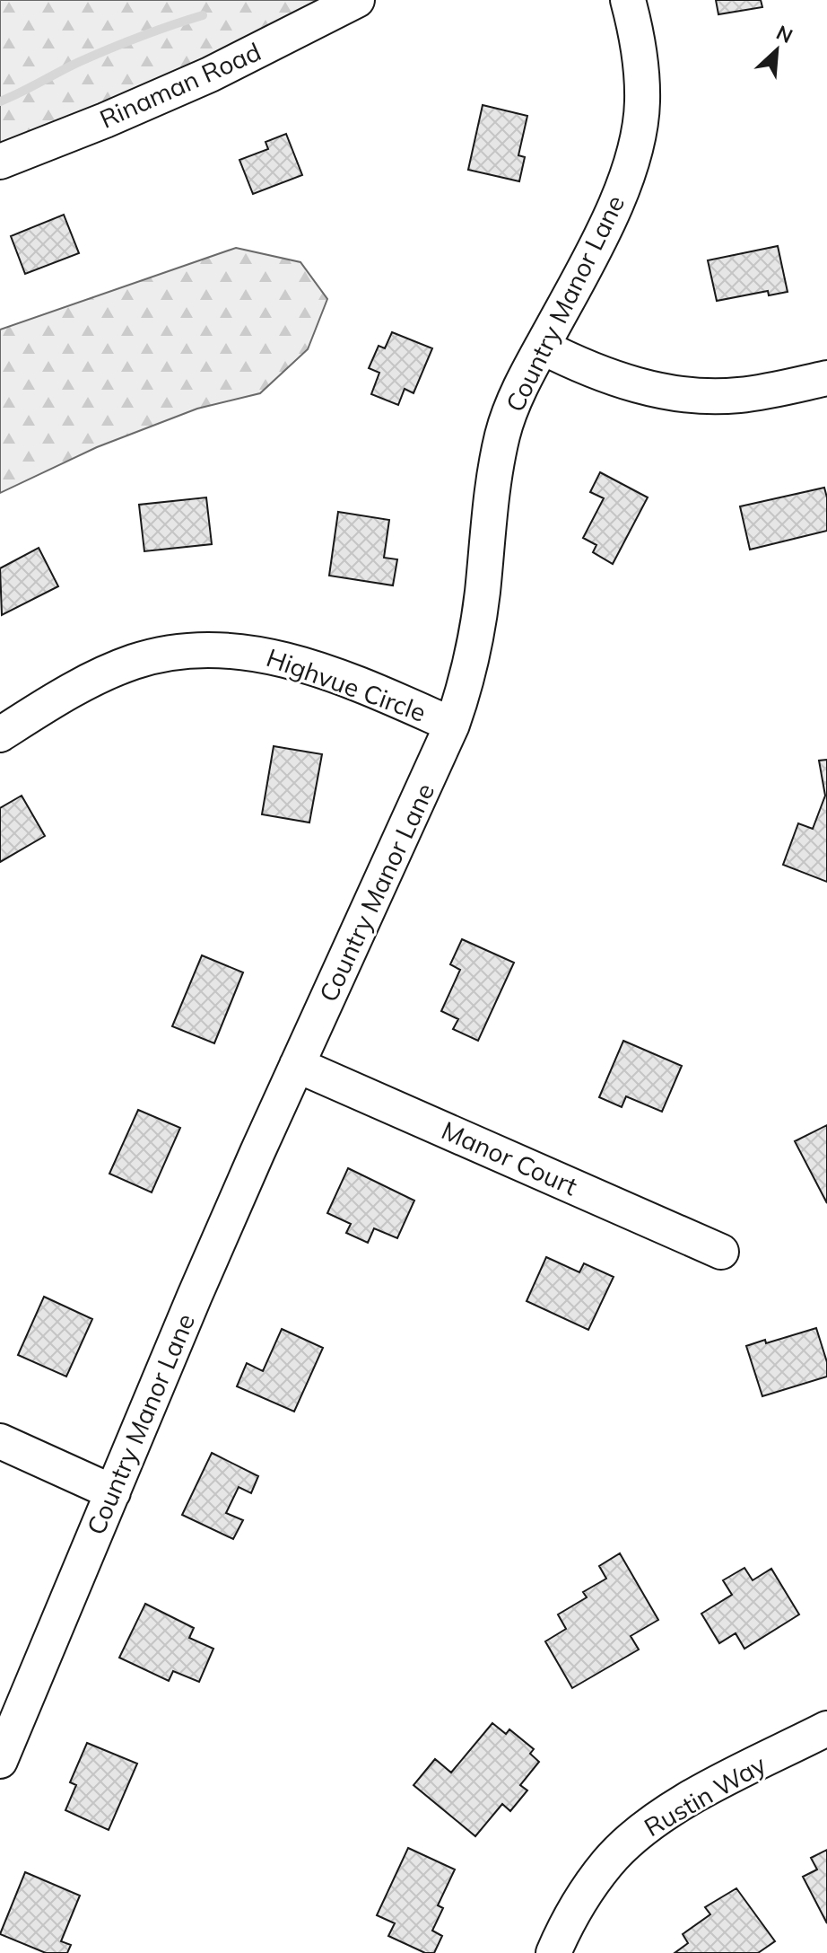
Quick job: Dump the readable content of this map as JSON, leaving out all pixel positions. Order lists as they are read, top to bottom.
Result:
{
  "streets": {
    "street": [
      "Rinaman Road",
      "Country Manor Lane",
      "Highvue Circle",
      "Manor Court",
      "Rustin Way"
    ]
  },
  "crossings": [
    ["Country Manor Lane", "Highvue Circle"],
    ["Country Manor Lane", "Manor Court"]
  ],
  "north": "top right"
}
